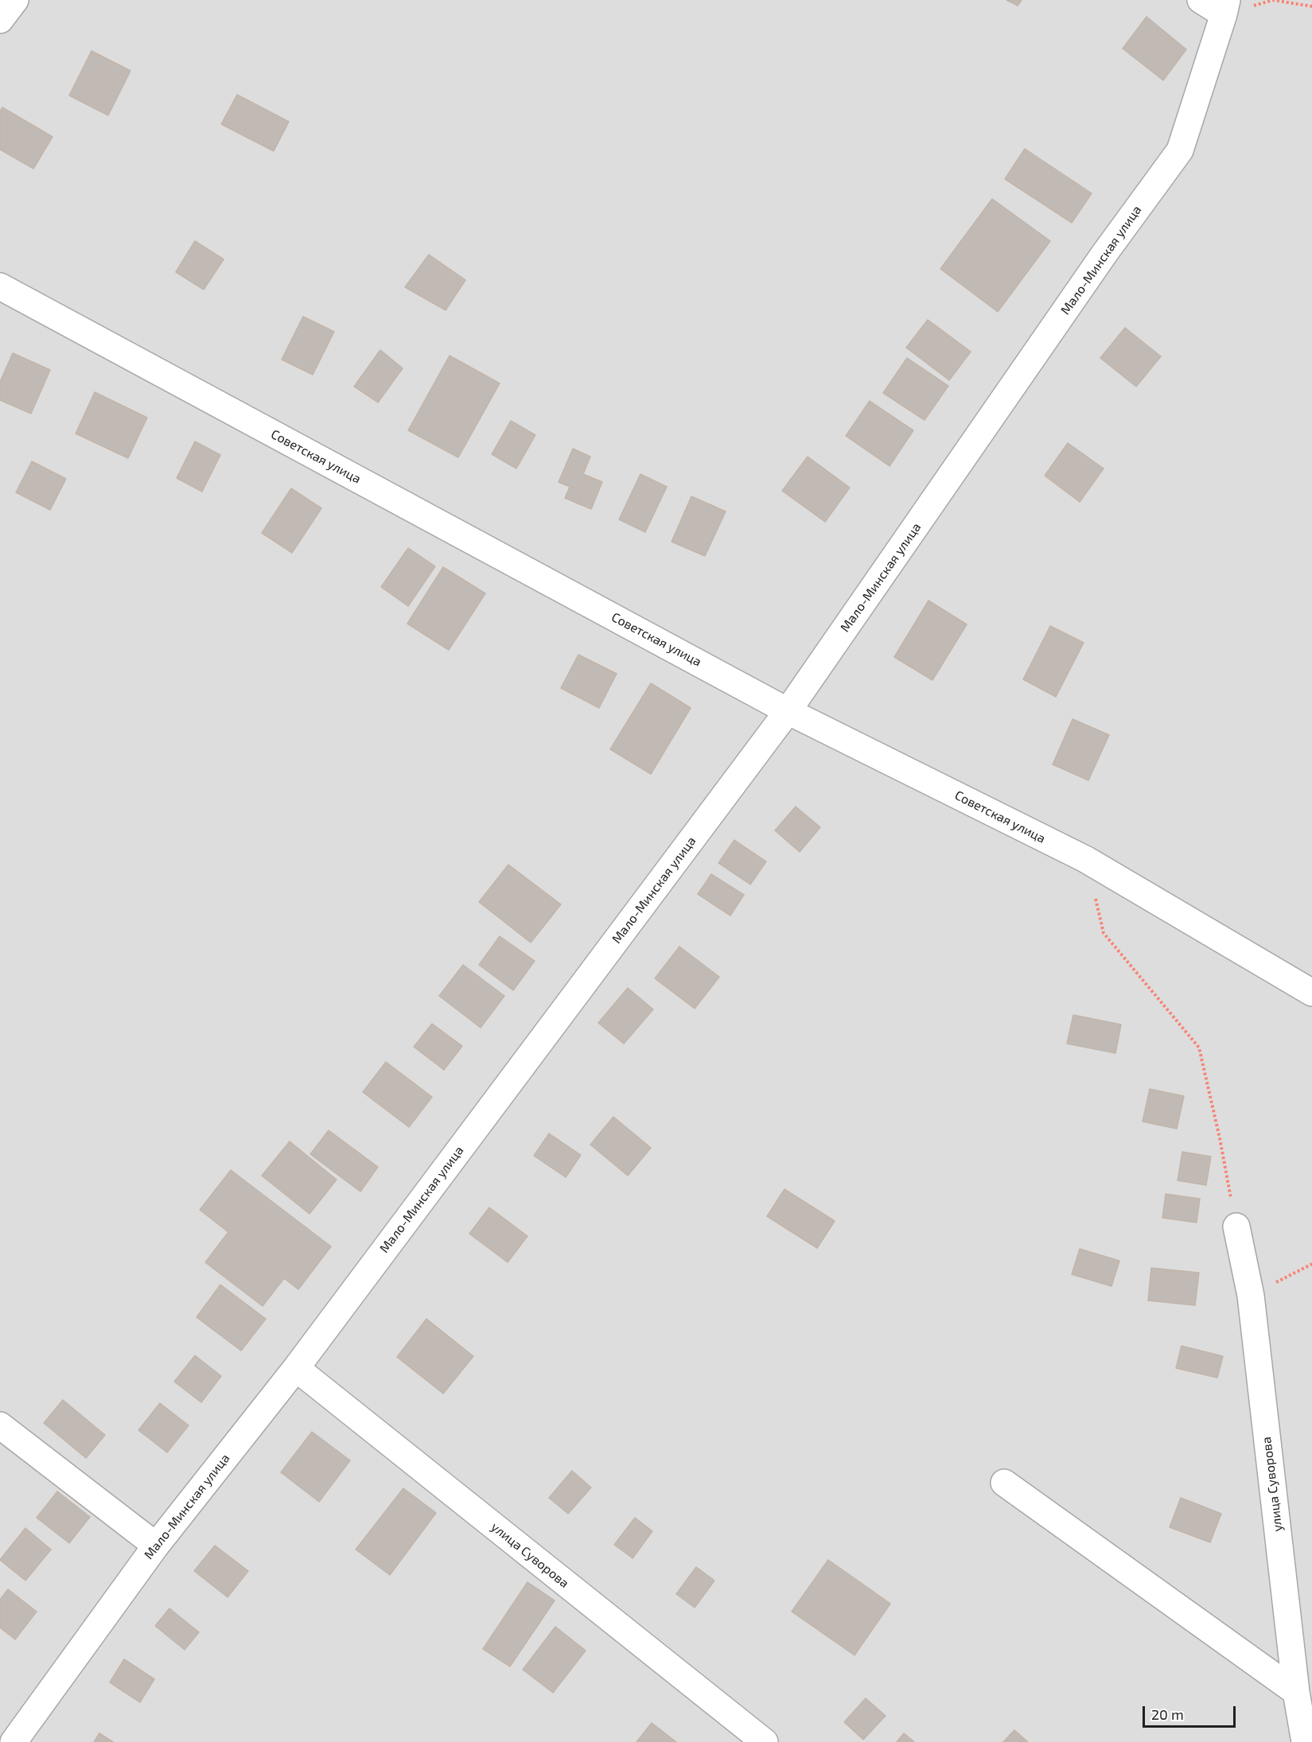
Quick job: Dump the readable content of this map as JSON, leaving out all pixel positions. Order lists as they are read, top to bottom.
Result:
{
  "streets": {
    "street": ["Мало-Минская улица", "Советская улица", "улица Суворова"]
  },
  "crossings": [
    ["Мало-Минская улица", "Советская улица"],
    ["Мало-Минская улица", "улица Суворова"]
  ],
  "scale_bar": "20 m"
}
